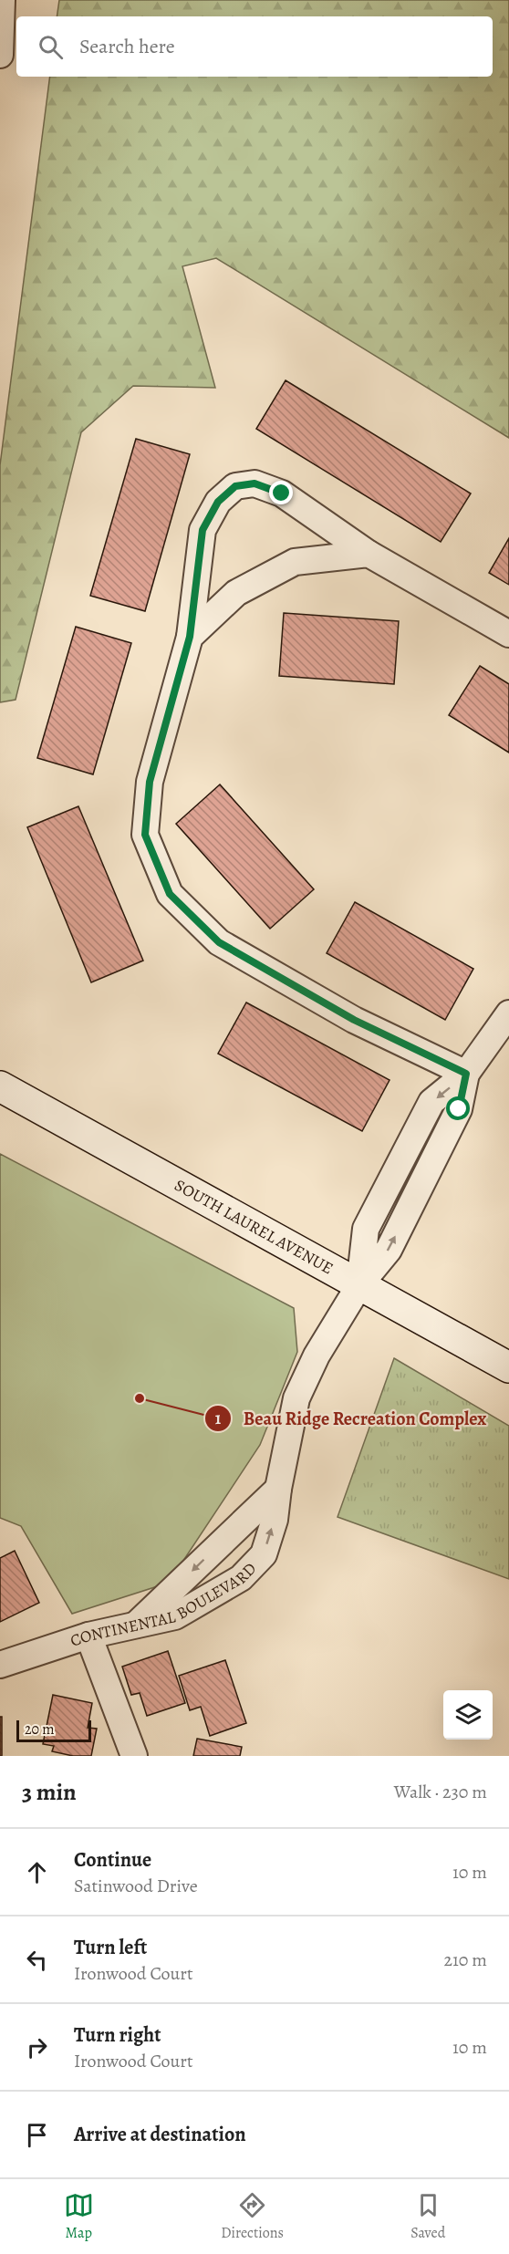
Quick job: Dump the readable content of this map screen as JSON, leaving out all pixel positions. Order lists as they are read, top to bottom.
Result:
{
  "streets": {
    "main road": ["SOUTH LAUREL AVENUE"],
    "street": ["CONTINENTAL BOULEVARD"]
  },
  "crossings": [
    ["SOUTH LAUREL AVENUE", "CONTINENTAL BOULEVARD"]
  ],
  "places": ["Beau Ridge Recreation Complex"],
  "scale_bar": "20 m",
  "page": {
    "search": "Search here",
    "scale": "20 m",
    "heading": ["3 min", "Walk · 230 m"],
    "list": [
      ["Continue", "Satinwood Drive", "10 m"],
      ["Turn left", "Ironwood Court", "210 m"],
      ["Turn right", "Ironwood Court", "10 m"],
      "Arrive at destination"
    ],
    "nav": ["Map", "Directions", "Saved"]
  }
}
